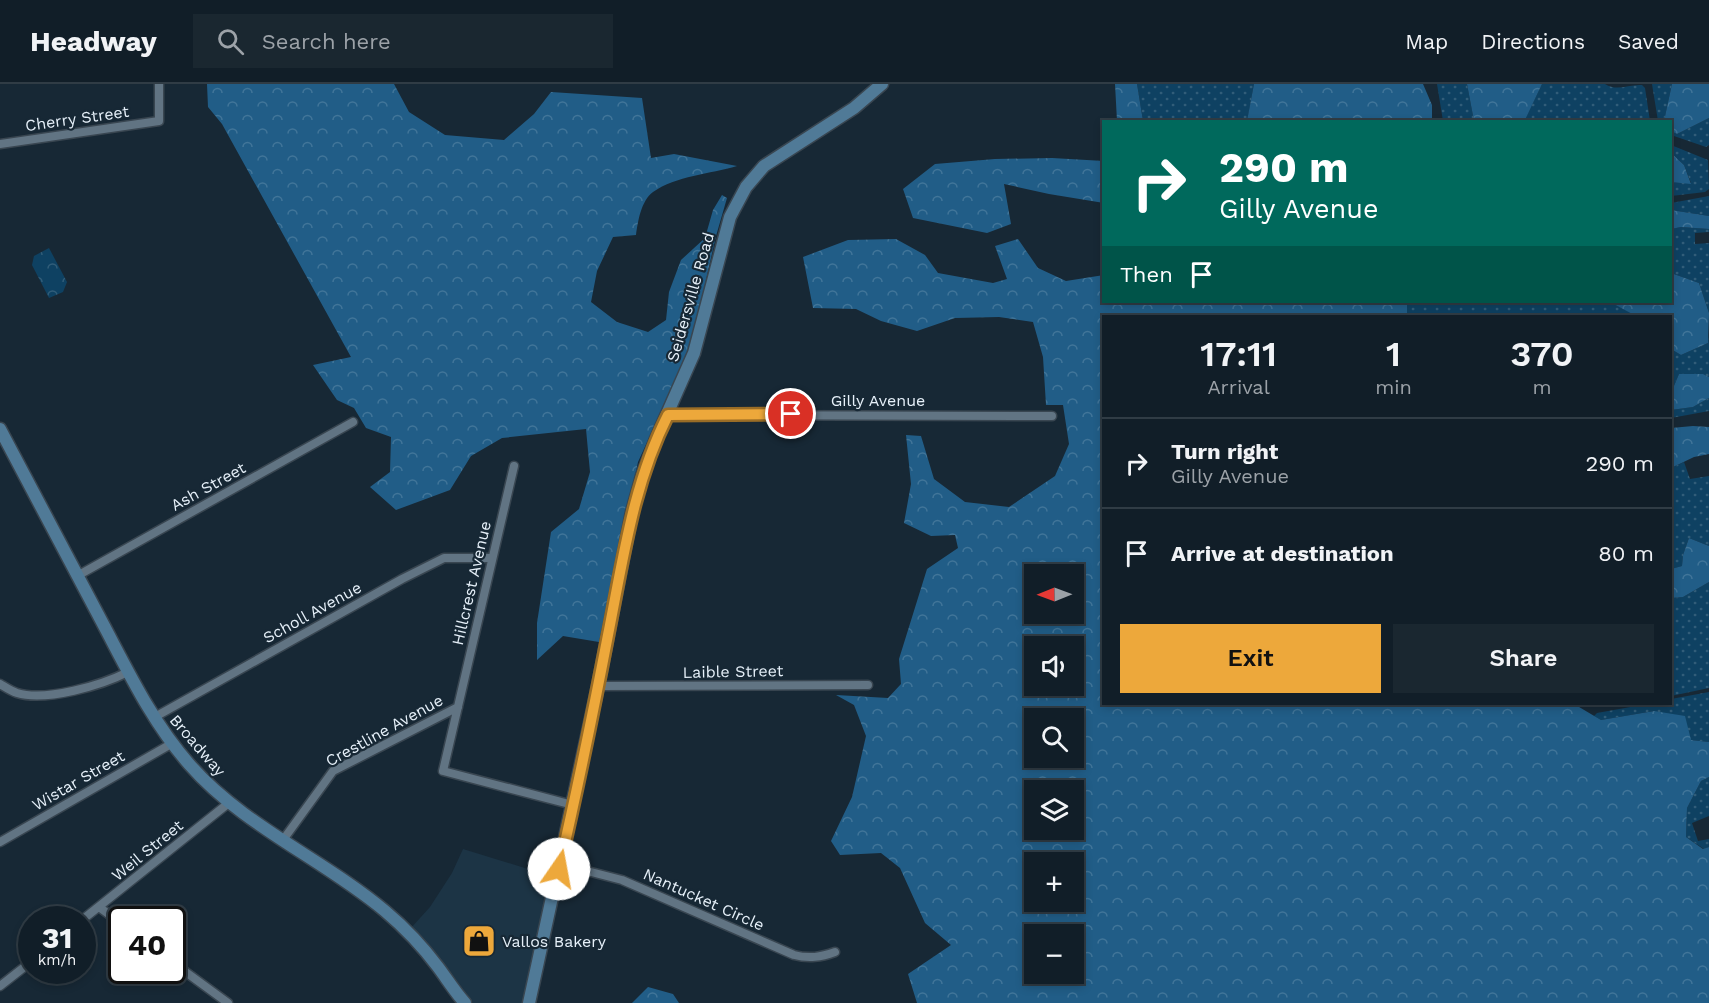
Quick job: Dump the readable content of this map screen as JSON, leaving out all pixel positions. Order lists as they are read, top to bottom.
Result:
{
  "streets": {
    "street": [
      "Cherry Street",
      "Seidersville Road",
      "Gilly Avenue",
      "Ash Street",
      "Hillcrest Avenue",
      "Scholl Avenue",
      "Laible Street",
      "Crestline Avenue",
      "Broadway",
      "Wistar Street",
      "Weil Street",
      "Nantucket Circle"
    ]
  },
  "crossings": [
    ["Seidersville Road", "Gilly Avenue"],
    ["Seidersville Road", "Hillcrest Avenue"],
    ["Seidersville Road", "Laible Street"],
    ["Seidersville Road", "Nantucket Circle"],
    ["Ash Street", "Broadway"],
    ["Hillcrest Avenue", "Scholl Avenue"],
    ["Hillcrest Avenue", "Crestline Avenue"],
    ["Scholl Avenue", "Broadway"],
    ["Crestline Avenue", "Broadway"],
    ["Broadway", "Wistar Street"],
    ["Broadway", "Weil Street"]
  ],
  "places": {
    "shop": ["Vallos Bakery"]
  },
  "north": "left",
  "page": {
    "header": "Headway",
    "search": "Search here",
    "nav": ["Map", "Directions", "Saved"],
    "turn": ["290 m", "Gilly Avenue"],
    "then": "Then",
    "eta": [
      "17:11",
      "Arrival",
      "1",
      "min",
      "370",
      "m"
    ],
    "list": [
      {
        "name": "Turn right",
        "note": "Gilly Avenue",
        "value": "290 m"
      },
      {
        "name": "Arrive at destination",
        "value": "80 m"
      }
    ],
    "map_buttons": ["+", "−"],
    "buttons": ["Exit", "Share"],
    "speed": "31 km/h",
    "limit": "40"
  }
}
